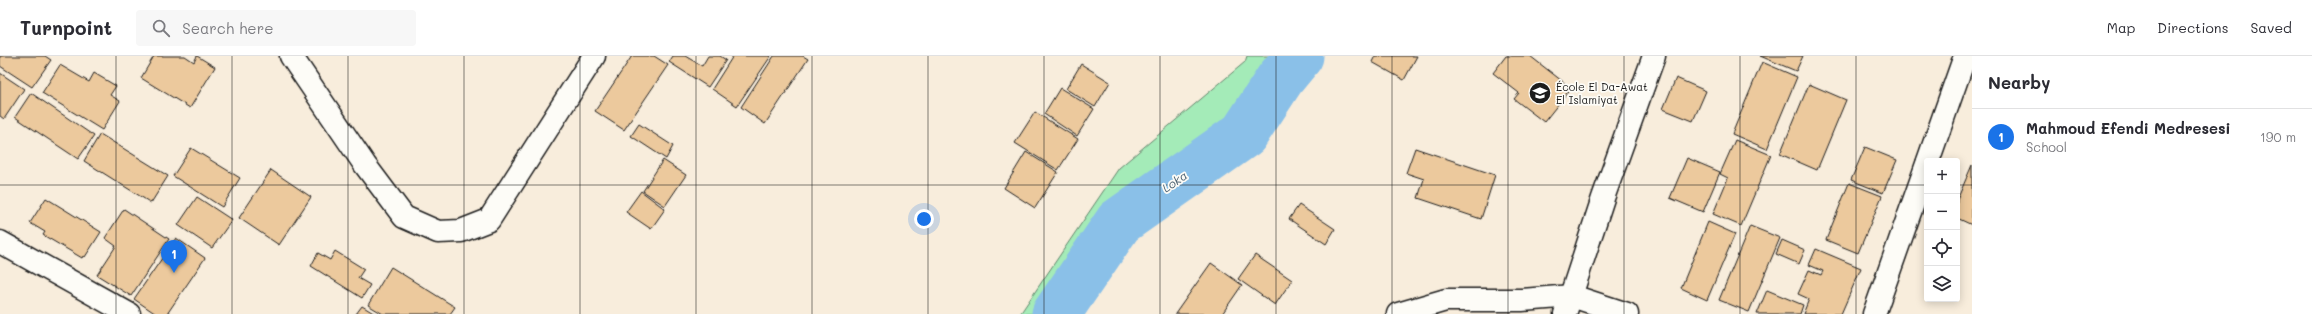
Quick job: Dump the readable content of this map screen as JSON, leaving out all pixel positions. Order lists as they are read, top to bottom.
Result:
{
  "water": ["Loka"],
  "places": {
    "school or university": ["École El Da-Awat El Islamiyat"]
  },
  "page": {
    "header": "Turnpoint",
    "search": "Search here",
    "nav": ["Map", "Directions", "Saved"],
    "heading": "Nearby",
    "list": [
      {
        "mark": "1",
        "name": "Mahmoud Efendi Medresesi",
        "note": "School",
        "value": "190 m"
      }
    ],
    "map_buttons": ["+", "−"],
    "pins": "1"
  }
}
